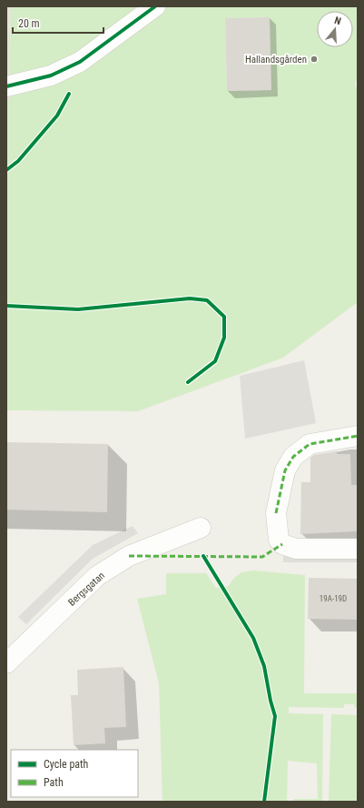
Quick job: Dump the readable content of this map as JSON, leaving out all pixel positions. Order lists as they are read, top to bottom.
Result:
{
  "streets": {
    "street": ["Bergsgatan"]
  },
  "places": ["Hallandsgården"],
  "house_numbers": ["19A-19D"],
  "legend": ["Cycle path", "Path"],
  "scale_bar": "20 m",
  "north": "top"
}
